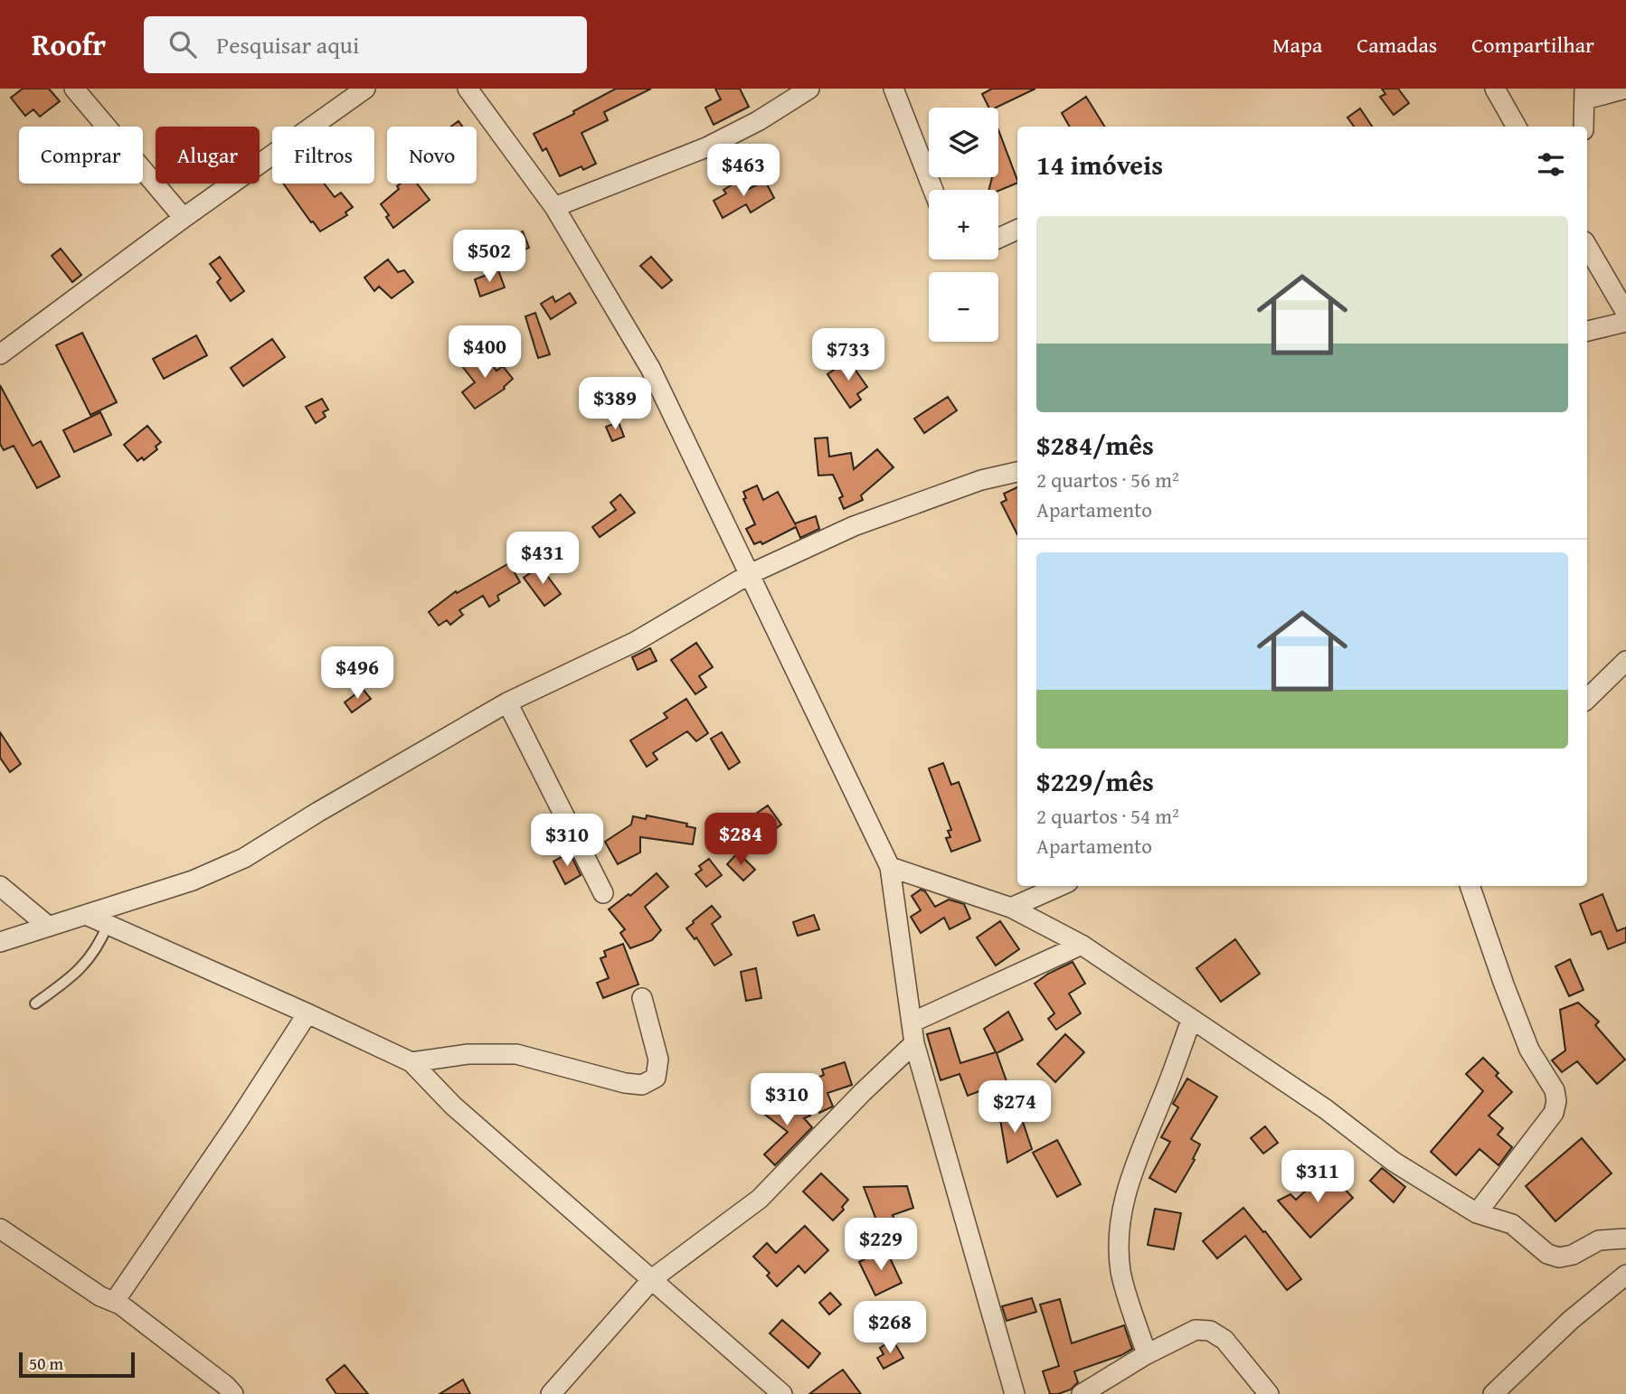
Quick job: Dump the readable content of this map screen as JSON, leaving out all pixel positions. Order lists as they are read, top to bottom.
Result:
{
  "scale_bar": "50 m",
  "page": {
    "header": "Roofr",
    "search": "Pesquisar aqui",
    "nav": ["Mapa", "Camadas", "Compartilhar"],
    "map_buttons": ["+", "−"],
    "chip": [
      "Comprar",
      "Alugar",
      "Filtros",
      "Novo"
    ],
    "heading": "14 imóveis",
    "price": [
      "$463",
      "$502",
      "$400",
      "$733",
      "$389",
      "$431",
      "$496",
      "$284",
      "$310",
      "$310",
      "$274",
      "$311",
      "$229",
      "$268"
    ],
    "list": [
      {
        "name": "$284/mês",
        "note": "2 quartos · 56 m² · Apartamento"
      },
      {
        "name": "$229/mês",
        "note": "2 quartos · 54 m² · Apartamento"
      }
    ],
    "scale": "50 m"
  }
}
